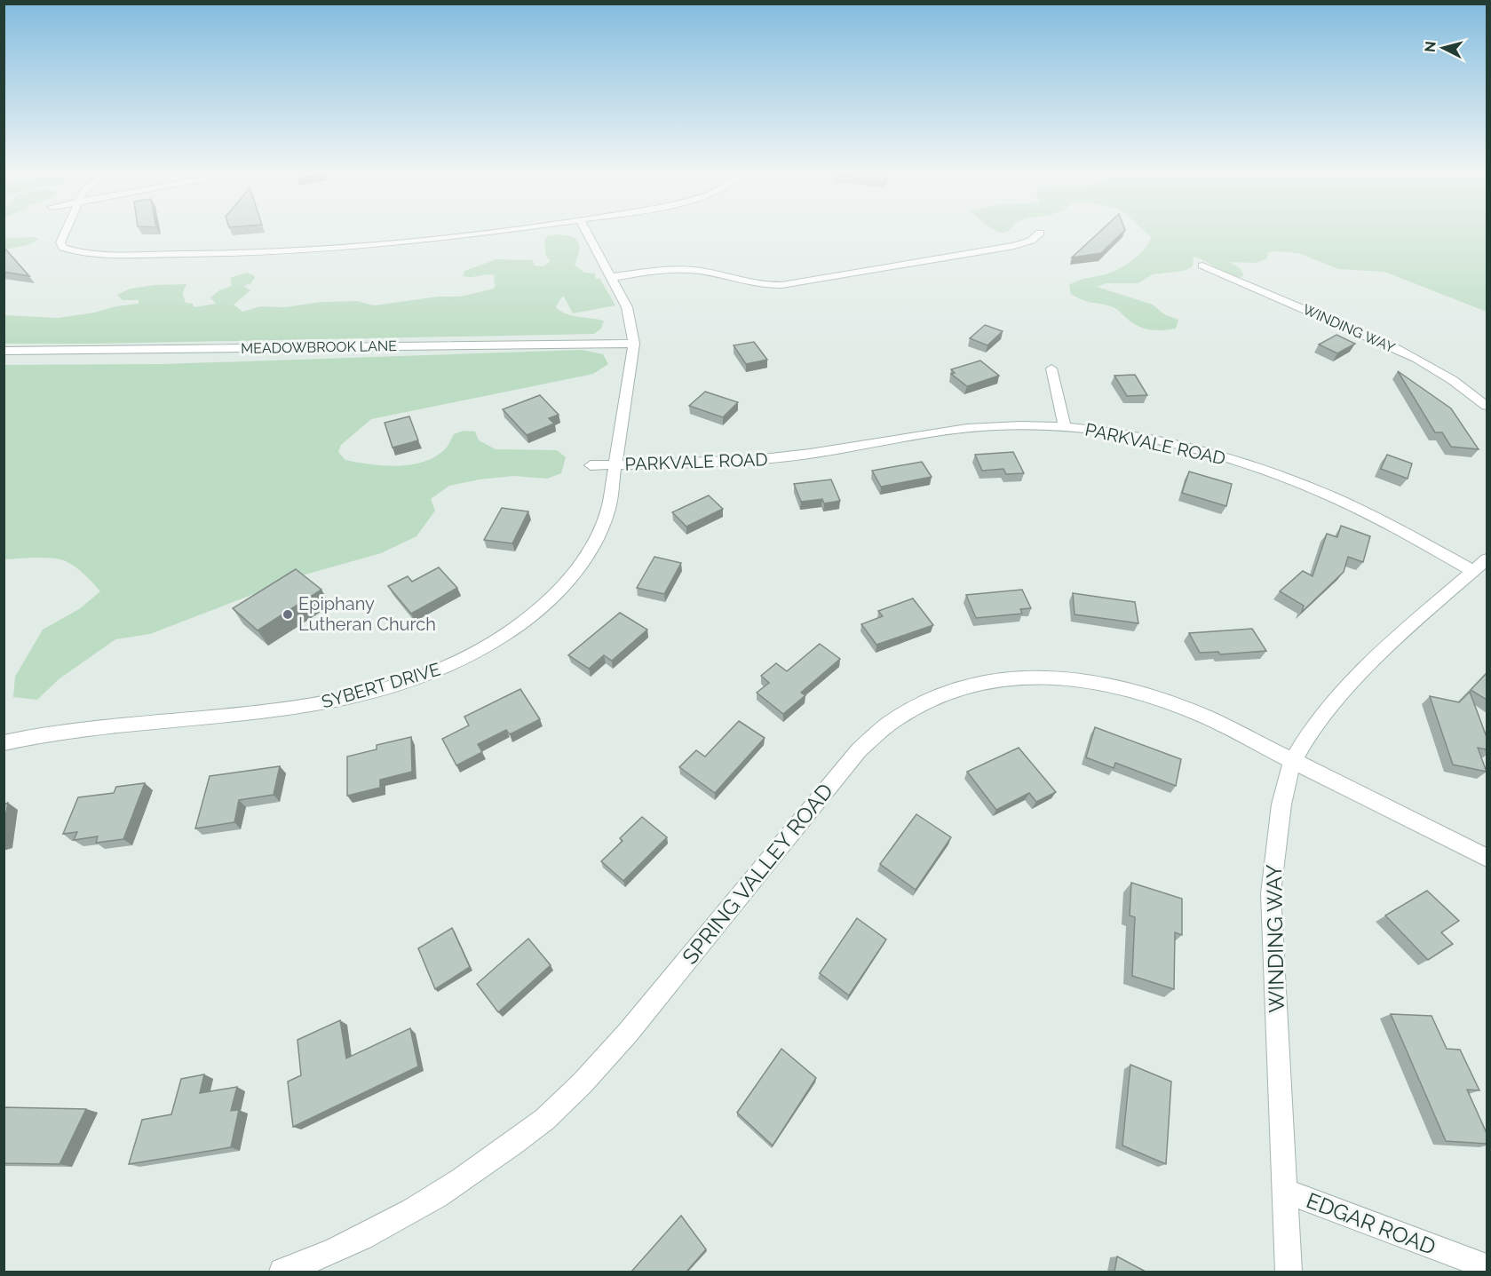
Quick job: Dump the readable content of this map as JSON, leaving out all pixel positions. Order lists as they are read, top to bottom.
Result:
{
  "streets": {
    "street": [
      "WINDING WAY",
      "MEADOWBROOK LANE",
      "PARKVALE ROAD",
      "SYBERT DRIVE",
      "SPRING VALLEY ROAD",
      "EDGAR ROAD"
    ]
  },
  "crossings": [
    ["WINDING WAY", "PARKVALE ROAD"],
    ["WINDING WAY", "SPRING VALLEY ROAD"],
    ["WINDING WAY", "EDGAR ROAD"],
    ["MEADOWBROOK LANE", "SYBERT DRIVE"],
    ["PARKVALE ROAD", "SYBERT DRIVE"]
  ],
  "places": ["Epiphany Lutheran Church"],
  "north": "left"
}
